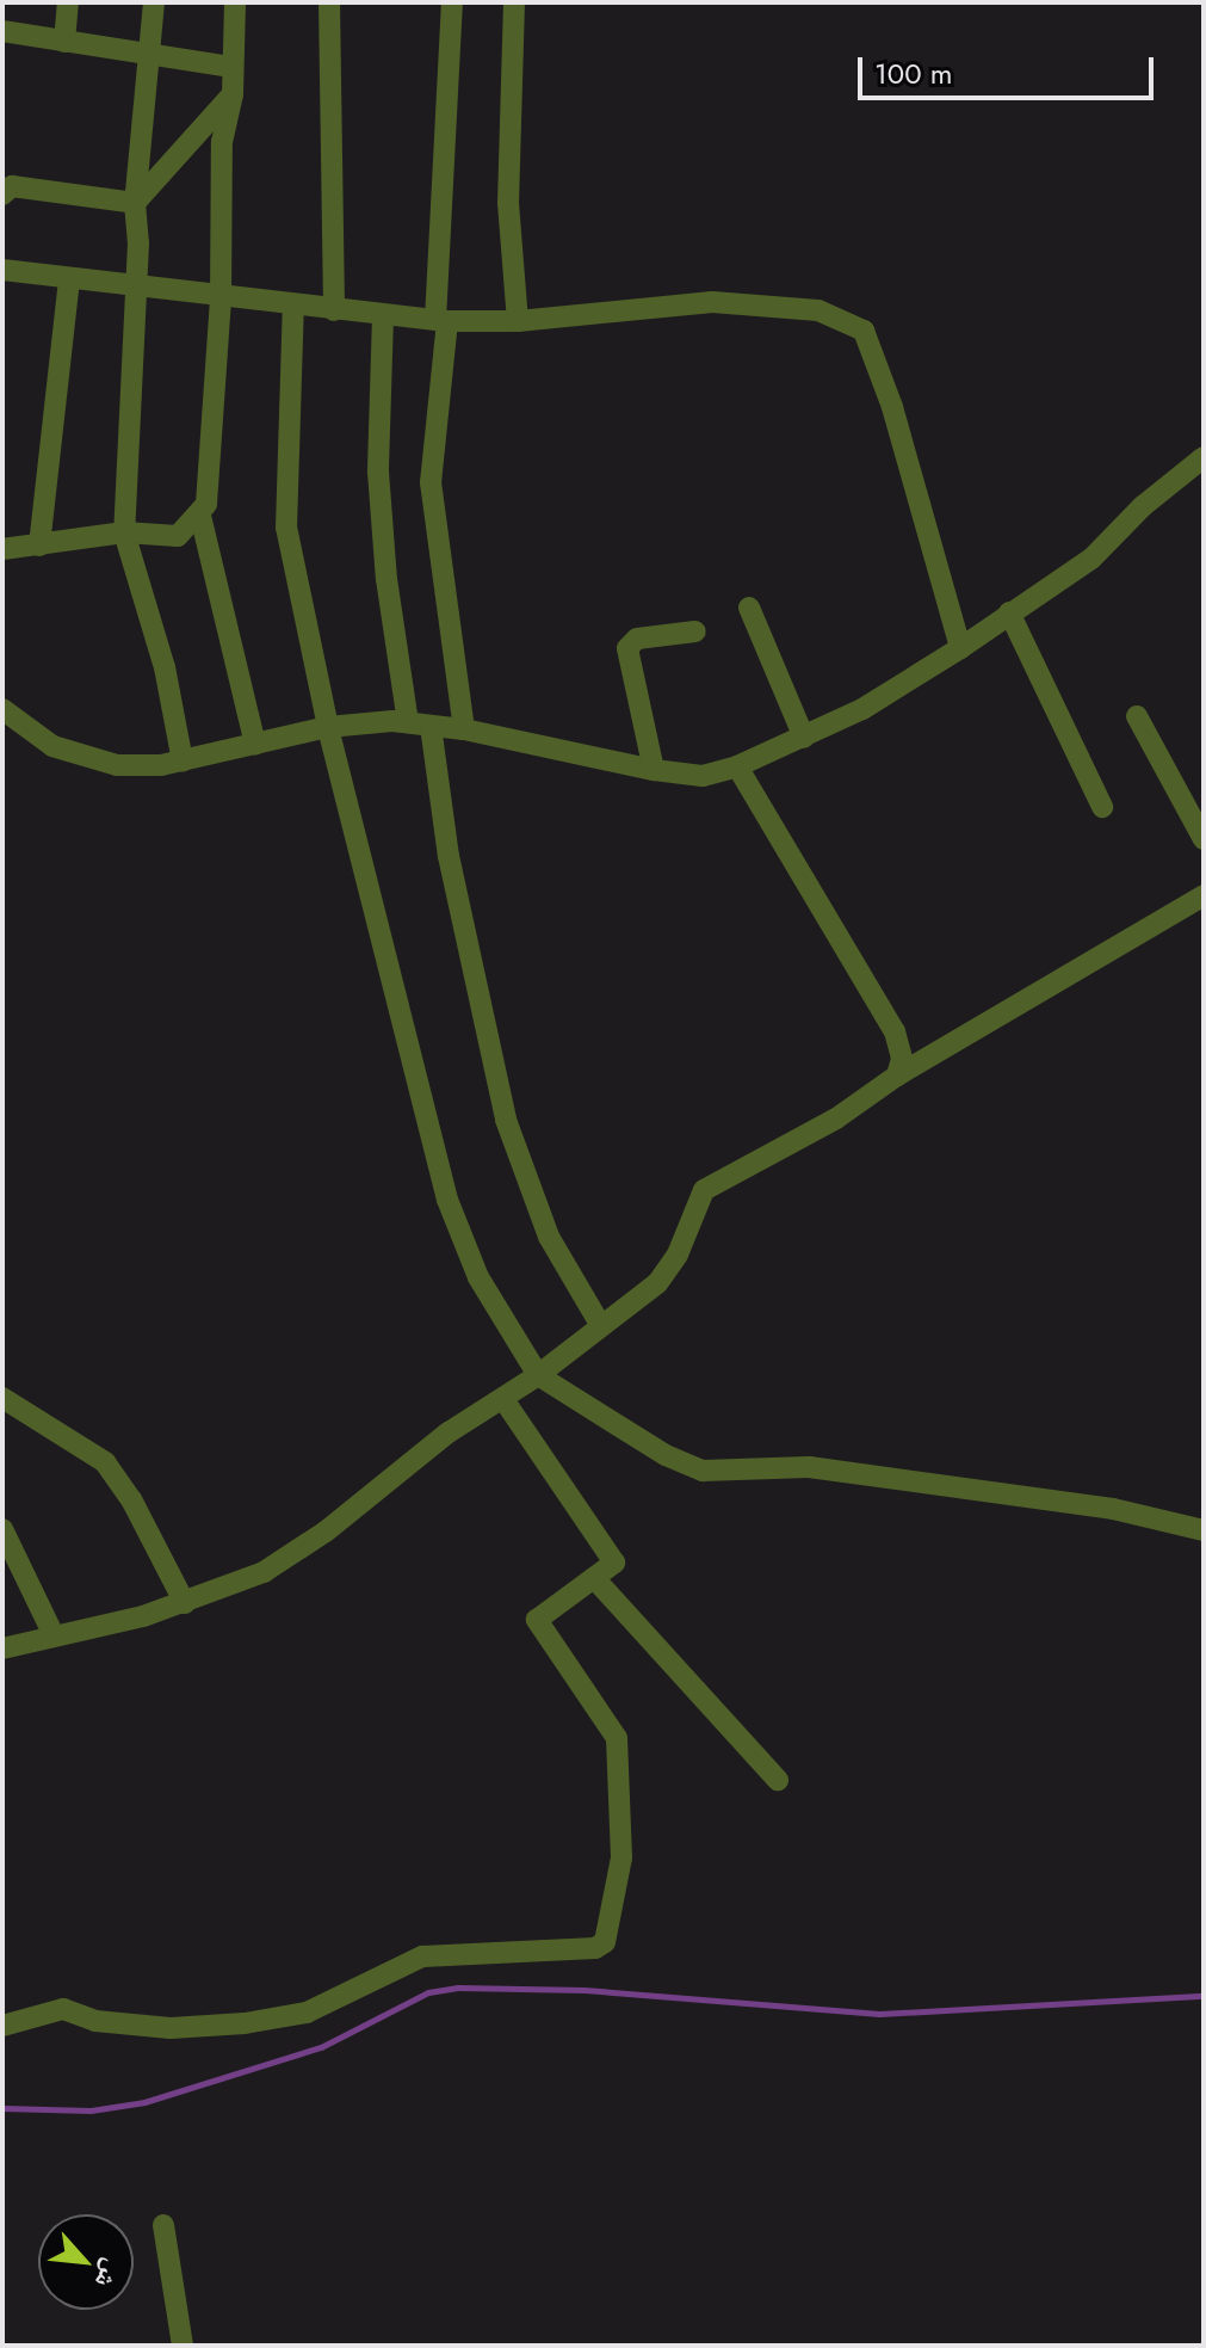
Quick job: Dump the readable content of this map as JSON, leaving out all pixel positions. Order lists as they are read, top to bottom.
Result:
{
  "scale_bar": "100 m",
  "north": "bottom right"
}
